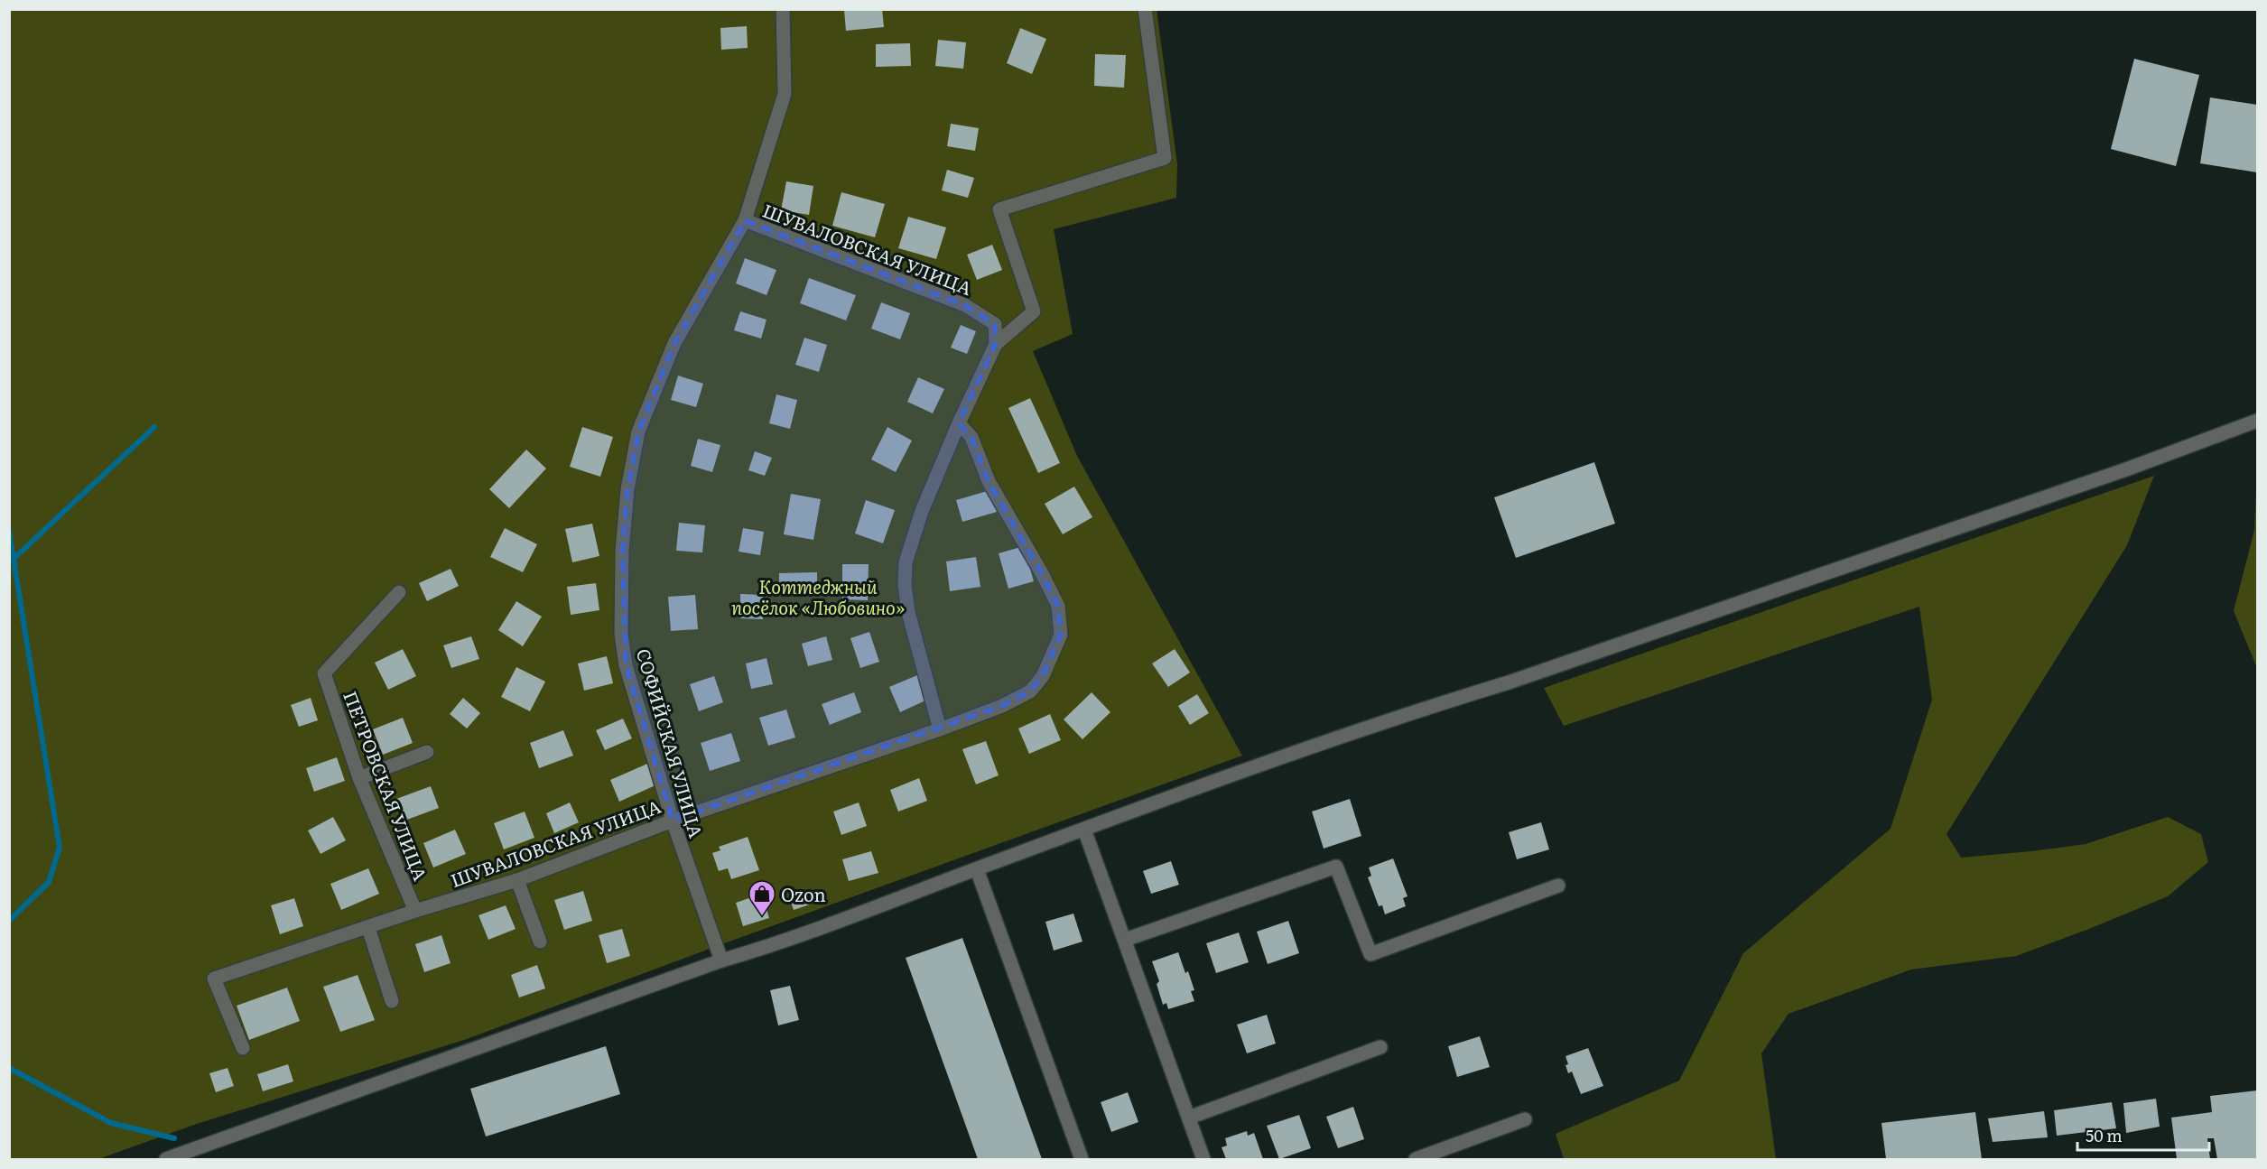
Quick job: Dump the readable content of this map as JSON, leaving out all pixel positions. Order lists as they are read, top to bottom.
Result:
{
  "streets": {
    "street": ["ШУВАЛОВСКАЯ УЛИЦА", "СОФИЙСКАЯ УЛИЦА", "ПЕТРОВСКАЯ УЛИЦА"]
  },
  "crossings": [
    ["ШУВАЛОВСКАЯ УЛИЦА", "СОФИЙСКАЯ УЛИЦА"],
    ["ШУВАЛОВСКАЯ УЛИЦА", "ПЕТРОВСКАЯ УЛИЦА"]
  ],
  "parks": ["Коттеджный посёлок «Любовино»"],
  "places": {
    "shop": ["Ozon"]
  },
  "scale_bar": "50 m"
}
